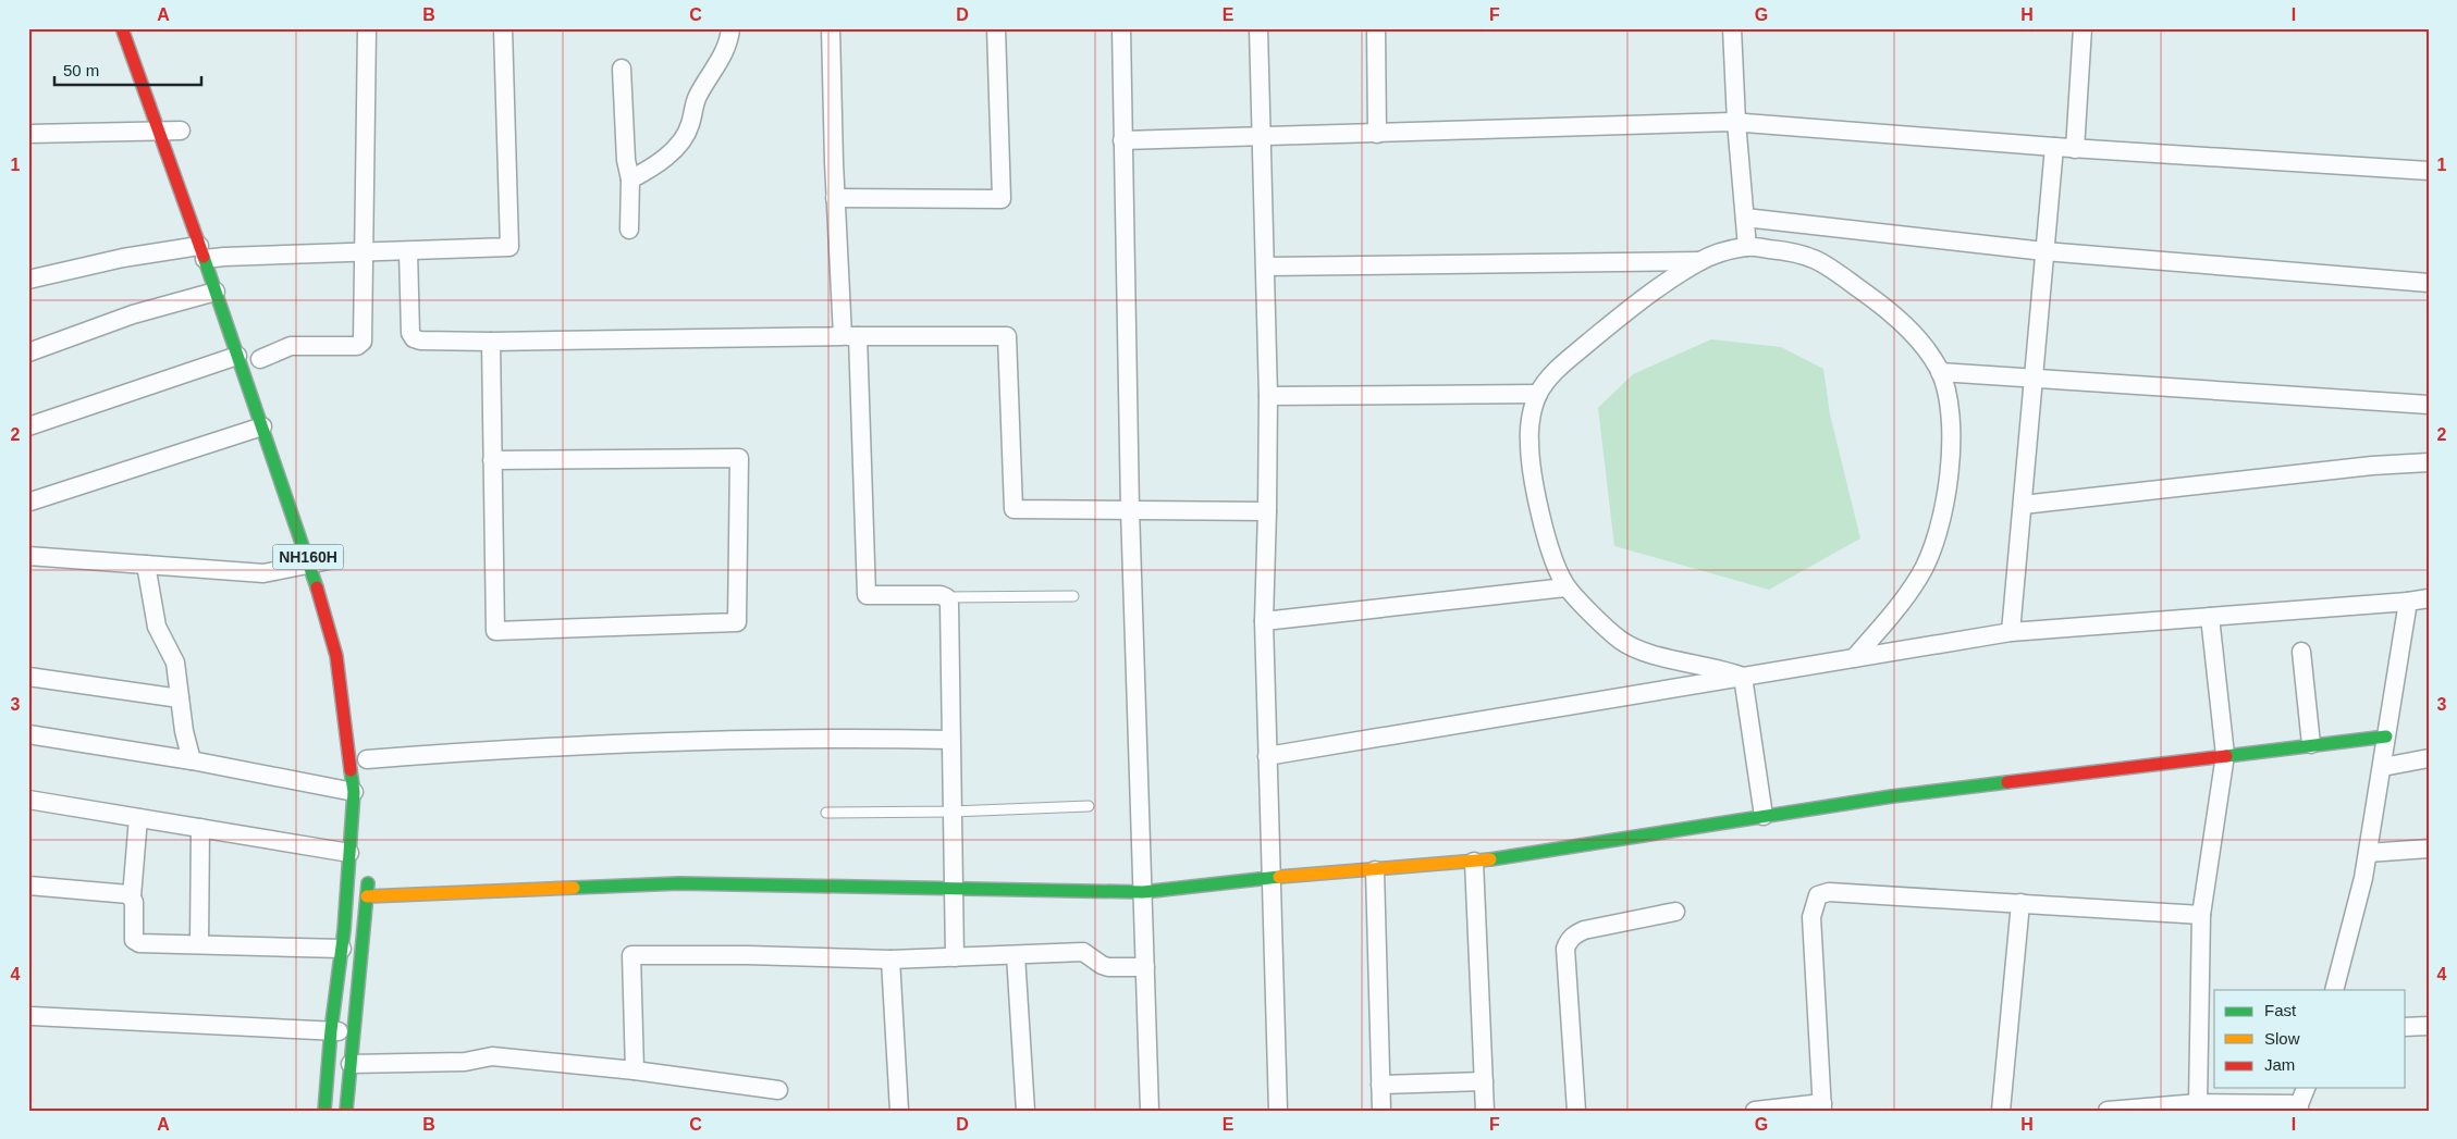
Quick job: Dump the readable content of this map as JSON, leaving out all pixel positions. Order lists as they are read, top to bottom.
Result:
{
  "streets": {
    "main road": ["NH160H"]
  },
  "legend": ["Fast", "Slow", "Jam"],
  "scale_bar": "50 m",
  "grid": {
    "columns": [
      "A",
      "B",
      "C",
      "D",
      "E",
      "F",
      "G",
      "H",
      "I"
    ],
    "rows": [
      "1",
      "2",
      "3",
      "4"
    ]
  }
}
